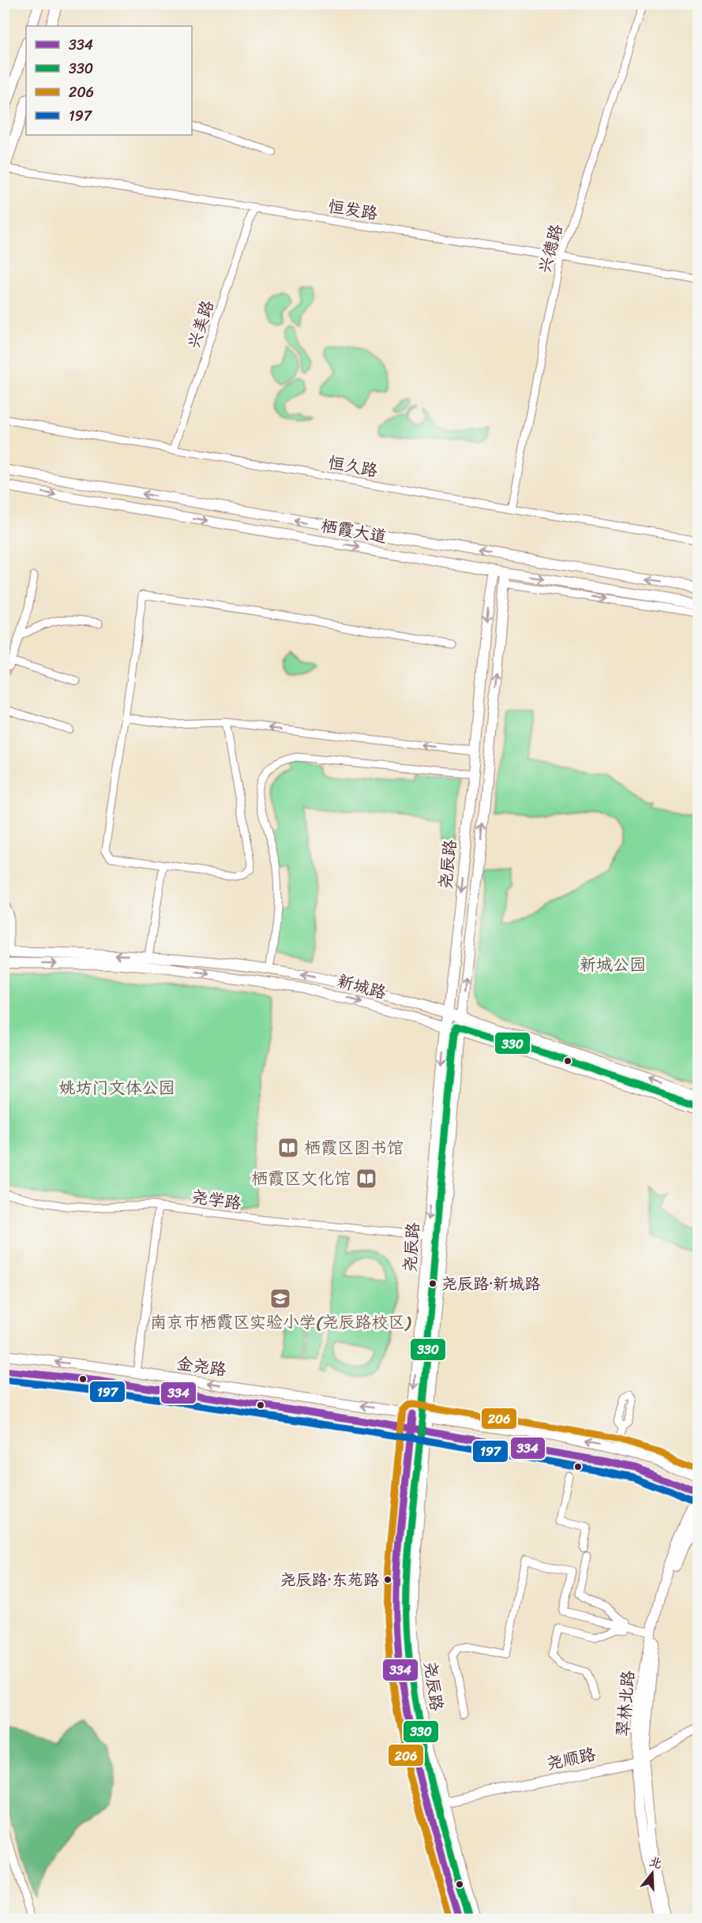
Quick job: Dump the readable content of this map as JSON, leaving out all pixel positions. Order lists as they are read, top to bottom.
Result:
{
  "streets": {
    "main road": [
      "栖霞大道",
      "尧辰路",
      "新城路",
      "金尧路",
      "翠林北路",
      "尧顺路"
    ],
    "street": [
      "恒发路",
      "兴德路",
      "兴美路",
      "恒久路",
      "尧学路"
    ]
  },
  "crossings": [
    ["恒发路", "兴德路"],
    ["恒发路", "兴美路"],
    ["兴德路", "恒久路"],
    ["兴美路", "恒久路"],
    ["栖霞大道", "尧辰路"],
    ["尧辰路", "新城路"],
    ["尧辰路", "尧学路"],
    ["尧辰路", "金尧路"],
    ["尧辰路", "尧顺路"],
    ["翠林北路", "尧顺路"]
  ],
  "parks": ["新城公园", "姚坊门文体公园"],
  "places": {
    "library": ["栖霞区图书馆", "栖霞区文化馆"],
    "other": ["尧辰路·新城路", "尧辰路·东苑路"],
    "school or university": ["南京市栖霞区实验小学(尧辰路校区)"]
  },
  "lines": [
    "transit line 330",
    "transit line 334",
    "transit line 197",
    "transit line 206"
  ],
  "legend": [
    "334",
    "330",
    "206",
    "197"
  ],
  "north": "top"
}
